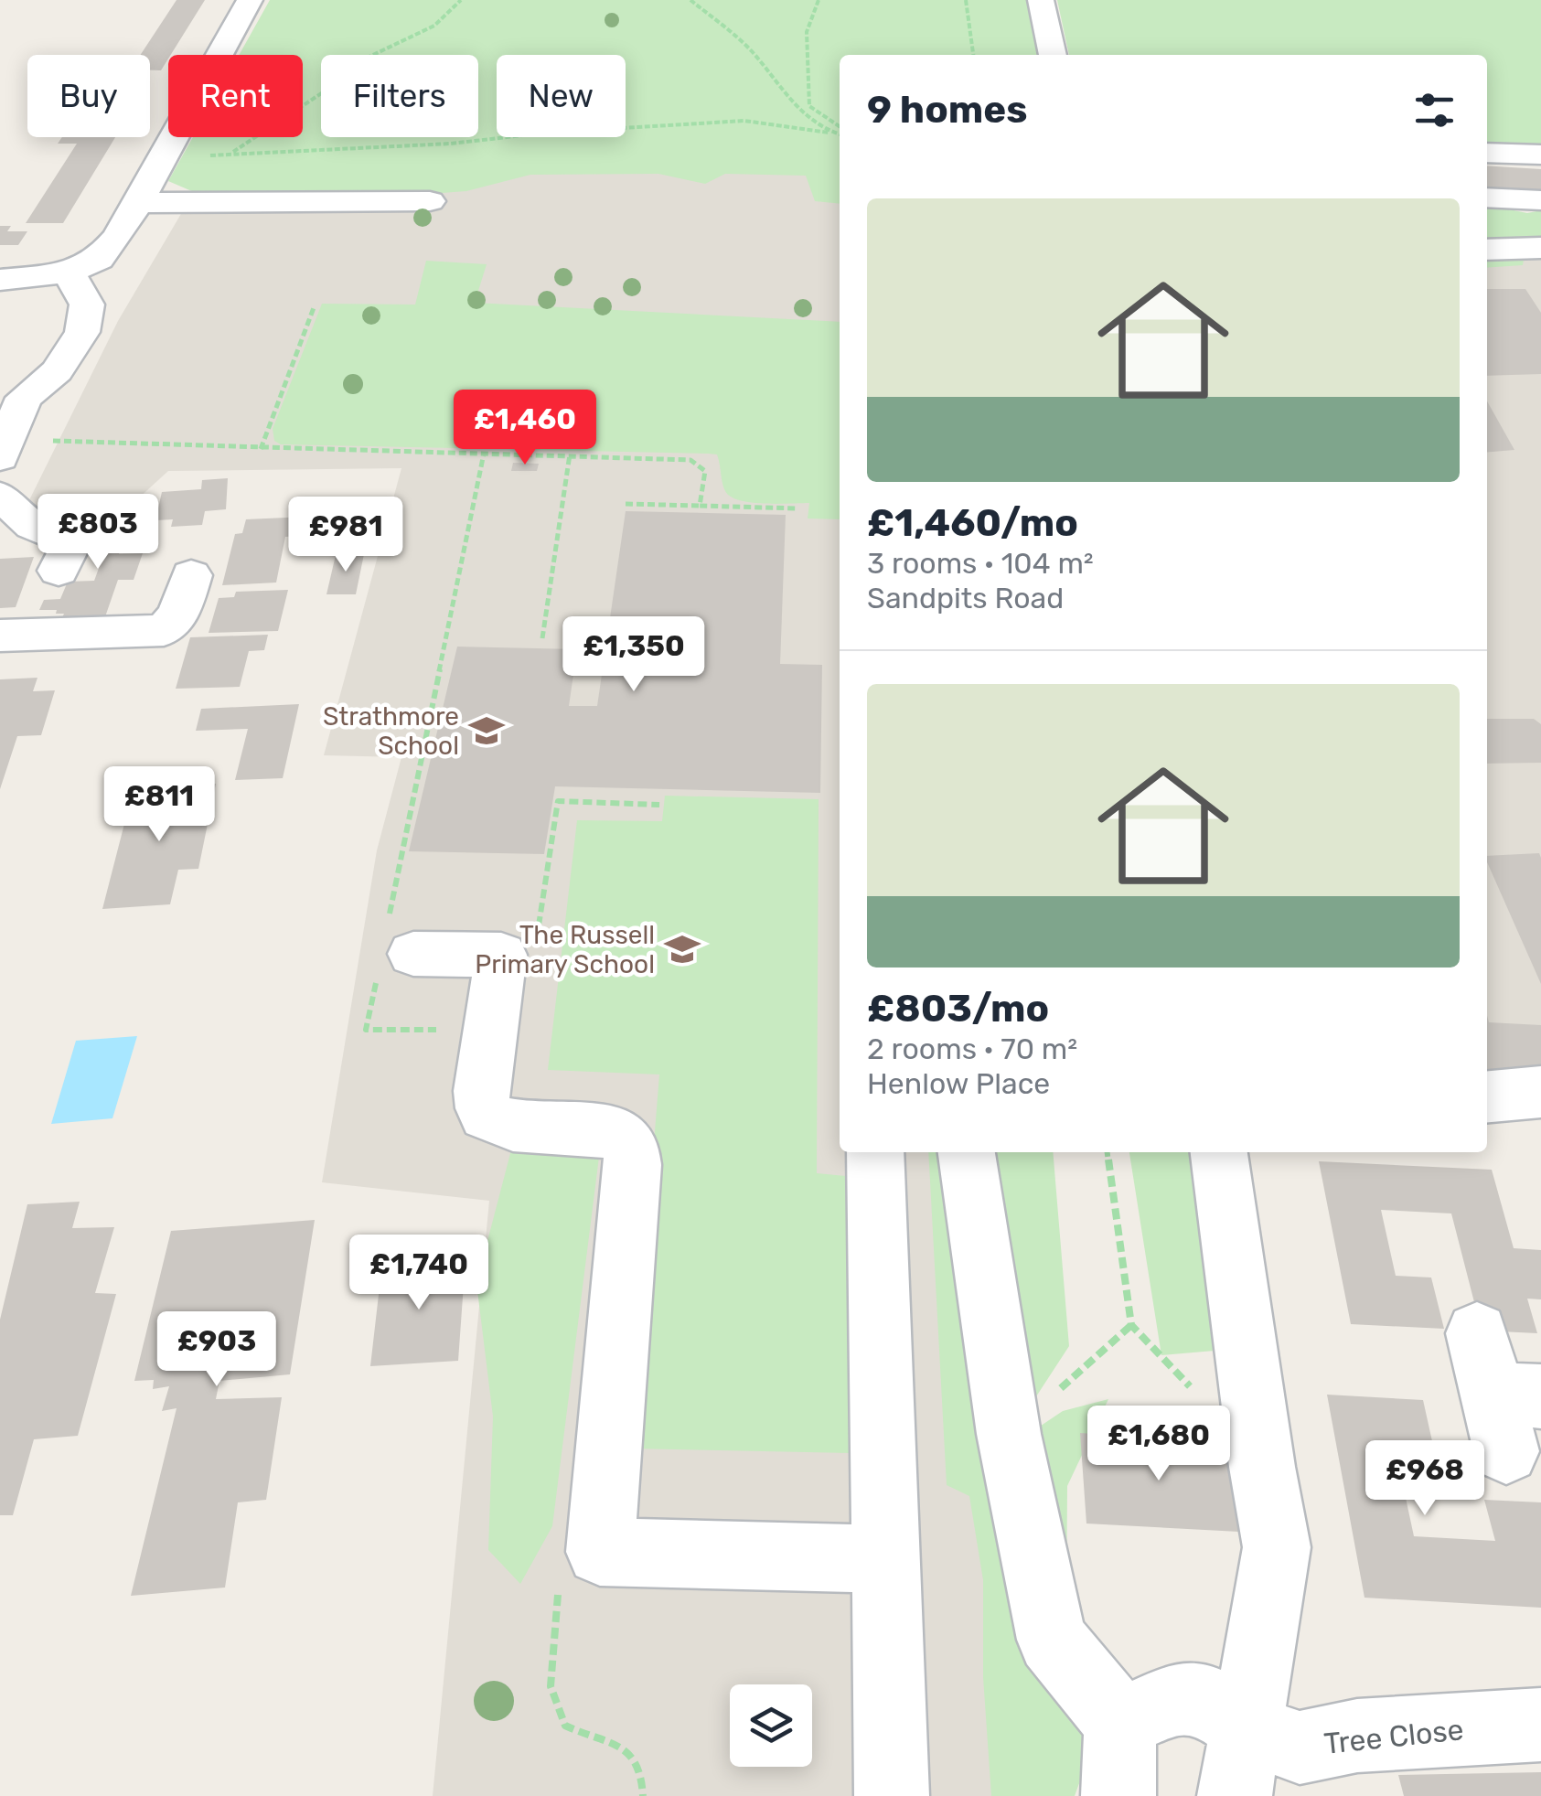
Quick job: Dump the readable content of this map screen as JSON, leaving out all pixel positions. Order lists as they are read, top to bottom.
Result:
{
  "streets": {
    "street": ["Tree Close"]
  },
  "places": {
    "school or university": ["Strathmore School", "The Russell Primary School"]
  },
  "page": {
    "chip": [
      "Buy",
      "Rent",
      "Filters",
      "New"
    ],
    "heading": "9 homes",
    "list": [
      {
        "name": "£1,460/mo",
        "note": "3 rooms · 104 m² · Sandpits Road"
      },
      {
        "name": "£803/mo",
        "note": "2 rooms · 70 m² · Henlow Place"
      }
    ],
    "price": [
      "£1,460",
      "£803",
      "£981",
      "£1,350",
      "£811",
      "£1,740",
      "£903",
      "£1,680",
      "£968"
    ]
  }
}
